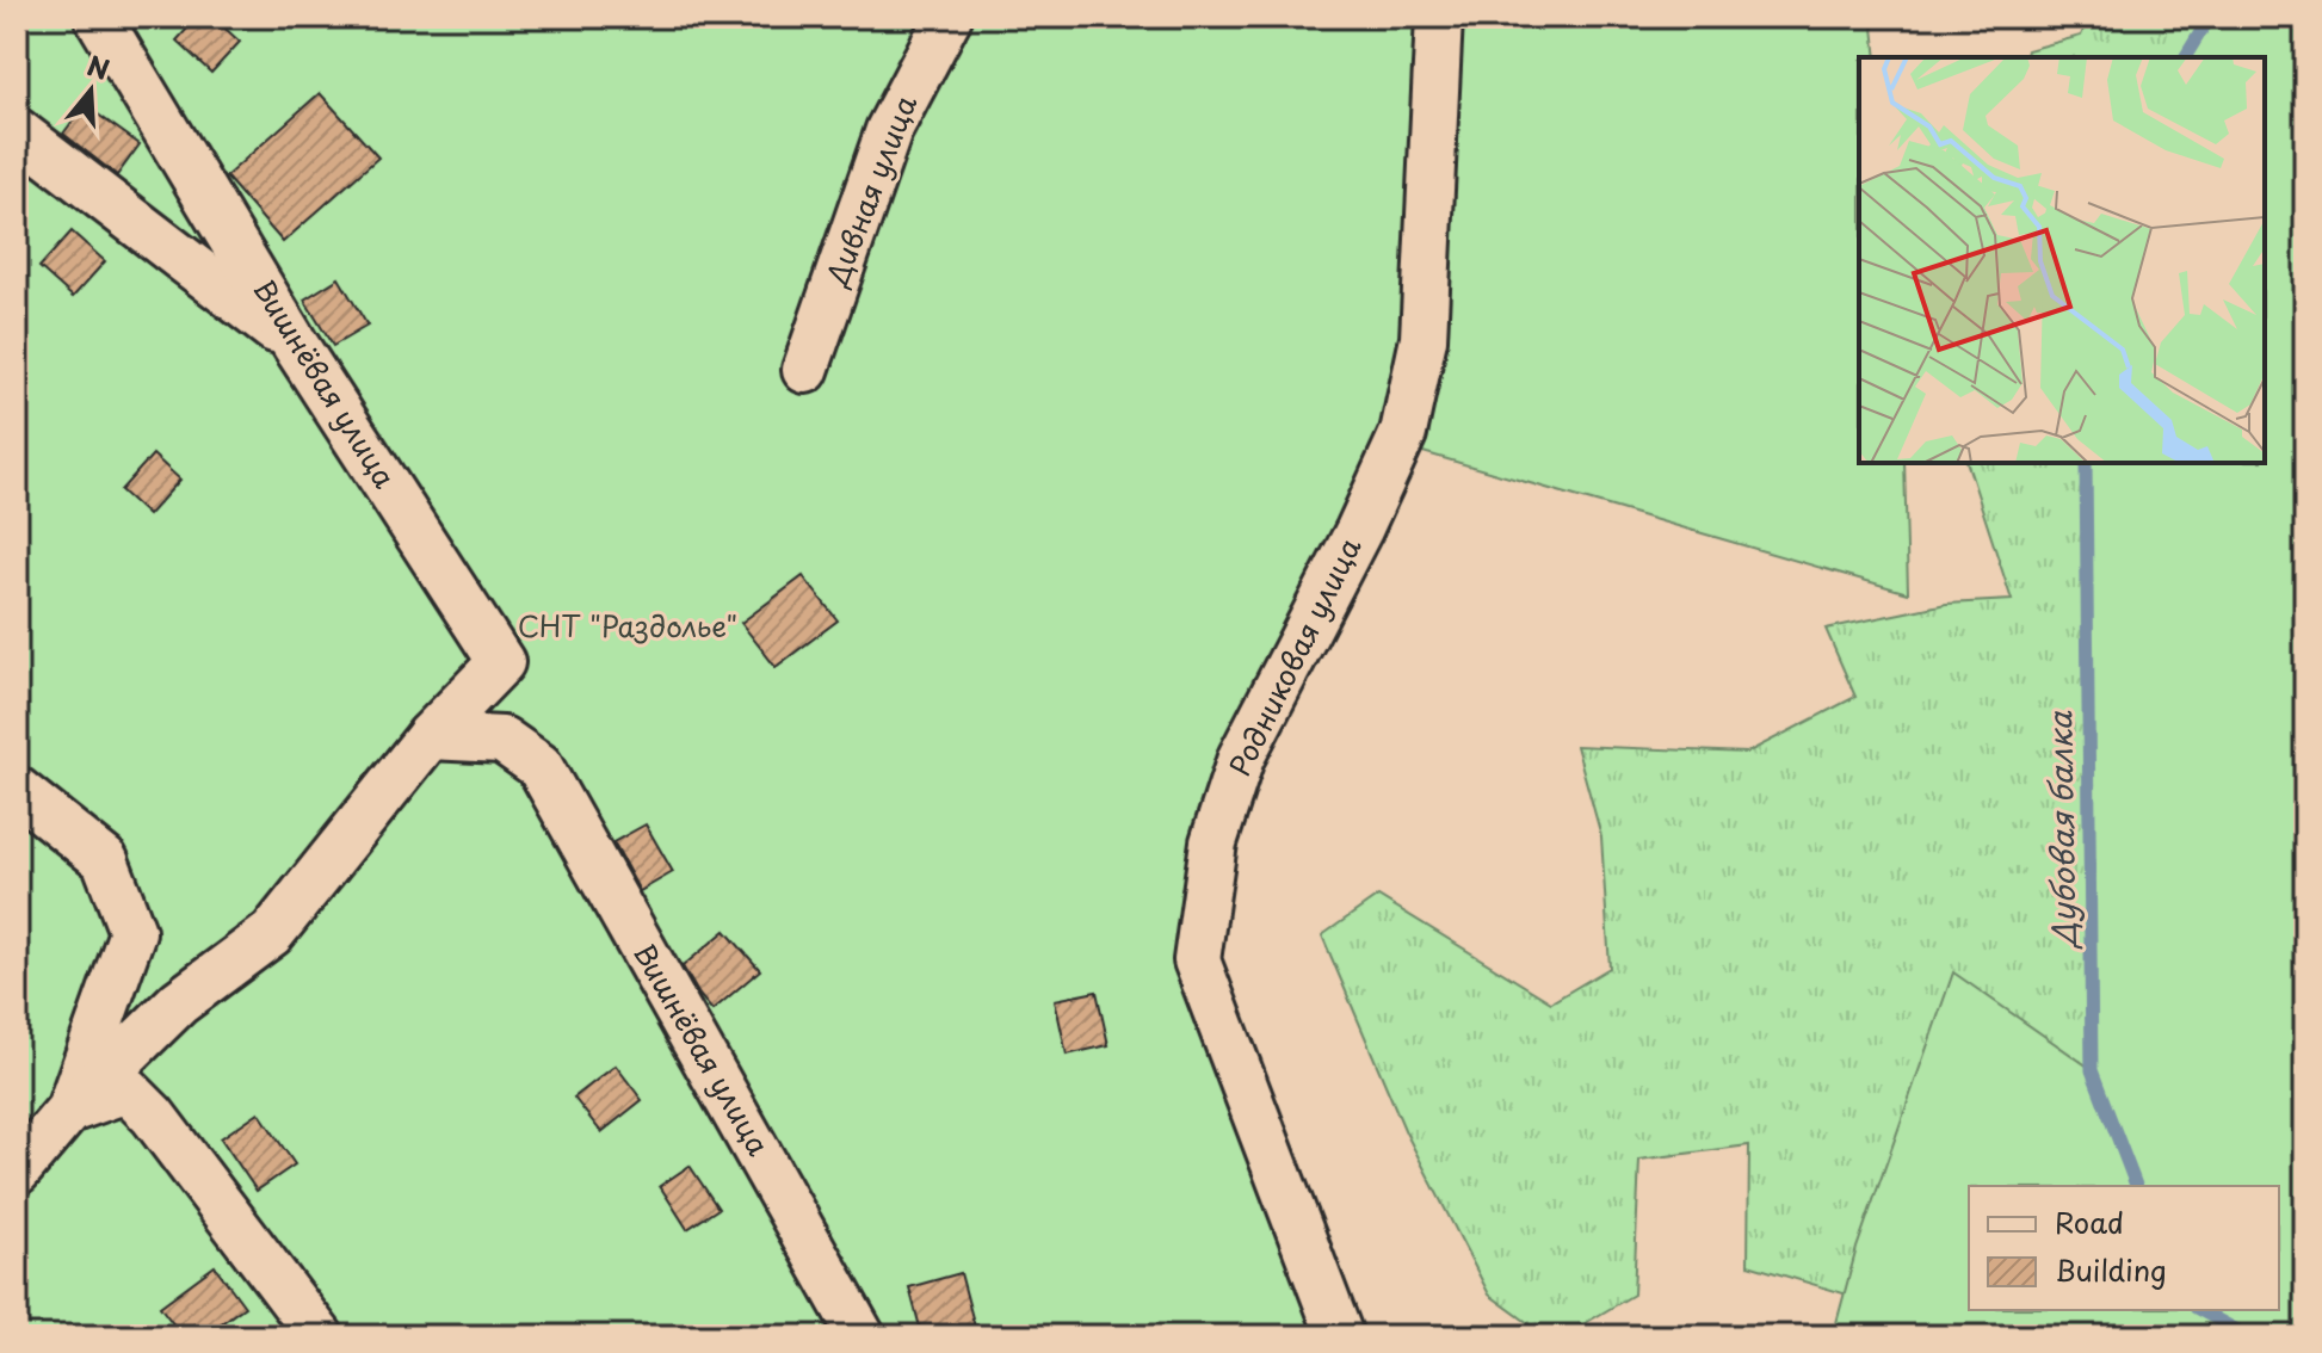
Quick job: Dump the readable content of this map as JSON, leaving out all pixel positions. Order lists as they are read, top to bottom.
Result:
{
  "streets": {
    "street": ["Дивная улица", "Вишнёвая улица", "Родниковая улица"]
  },
  "water": ["Дубовая балка"],
  "parks": ["СНТ \"Раздолье\""],
  "legend": ["Road", "Building"],
  "north": "top"
}
